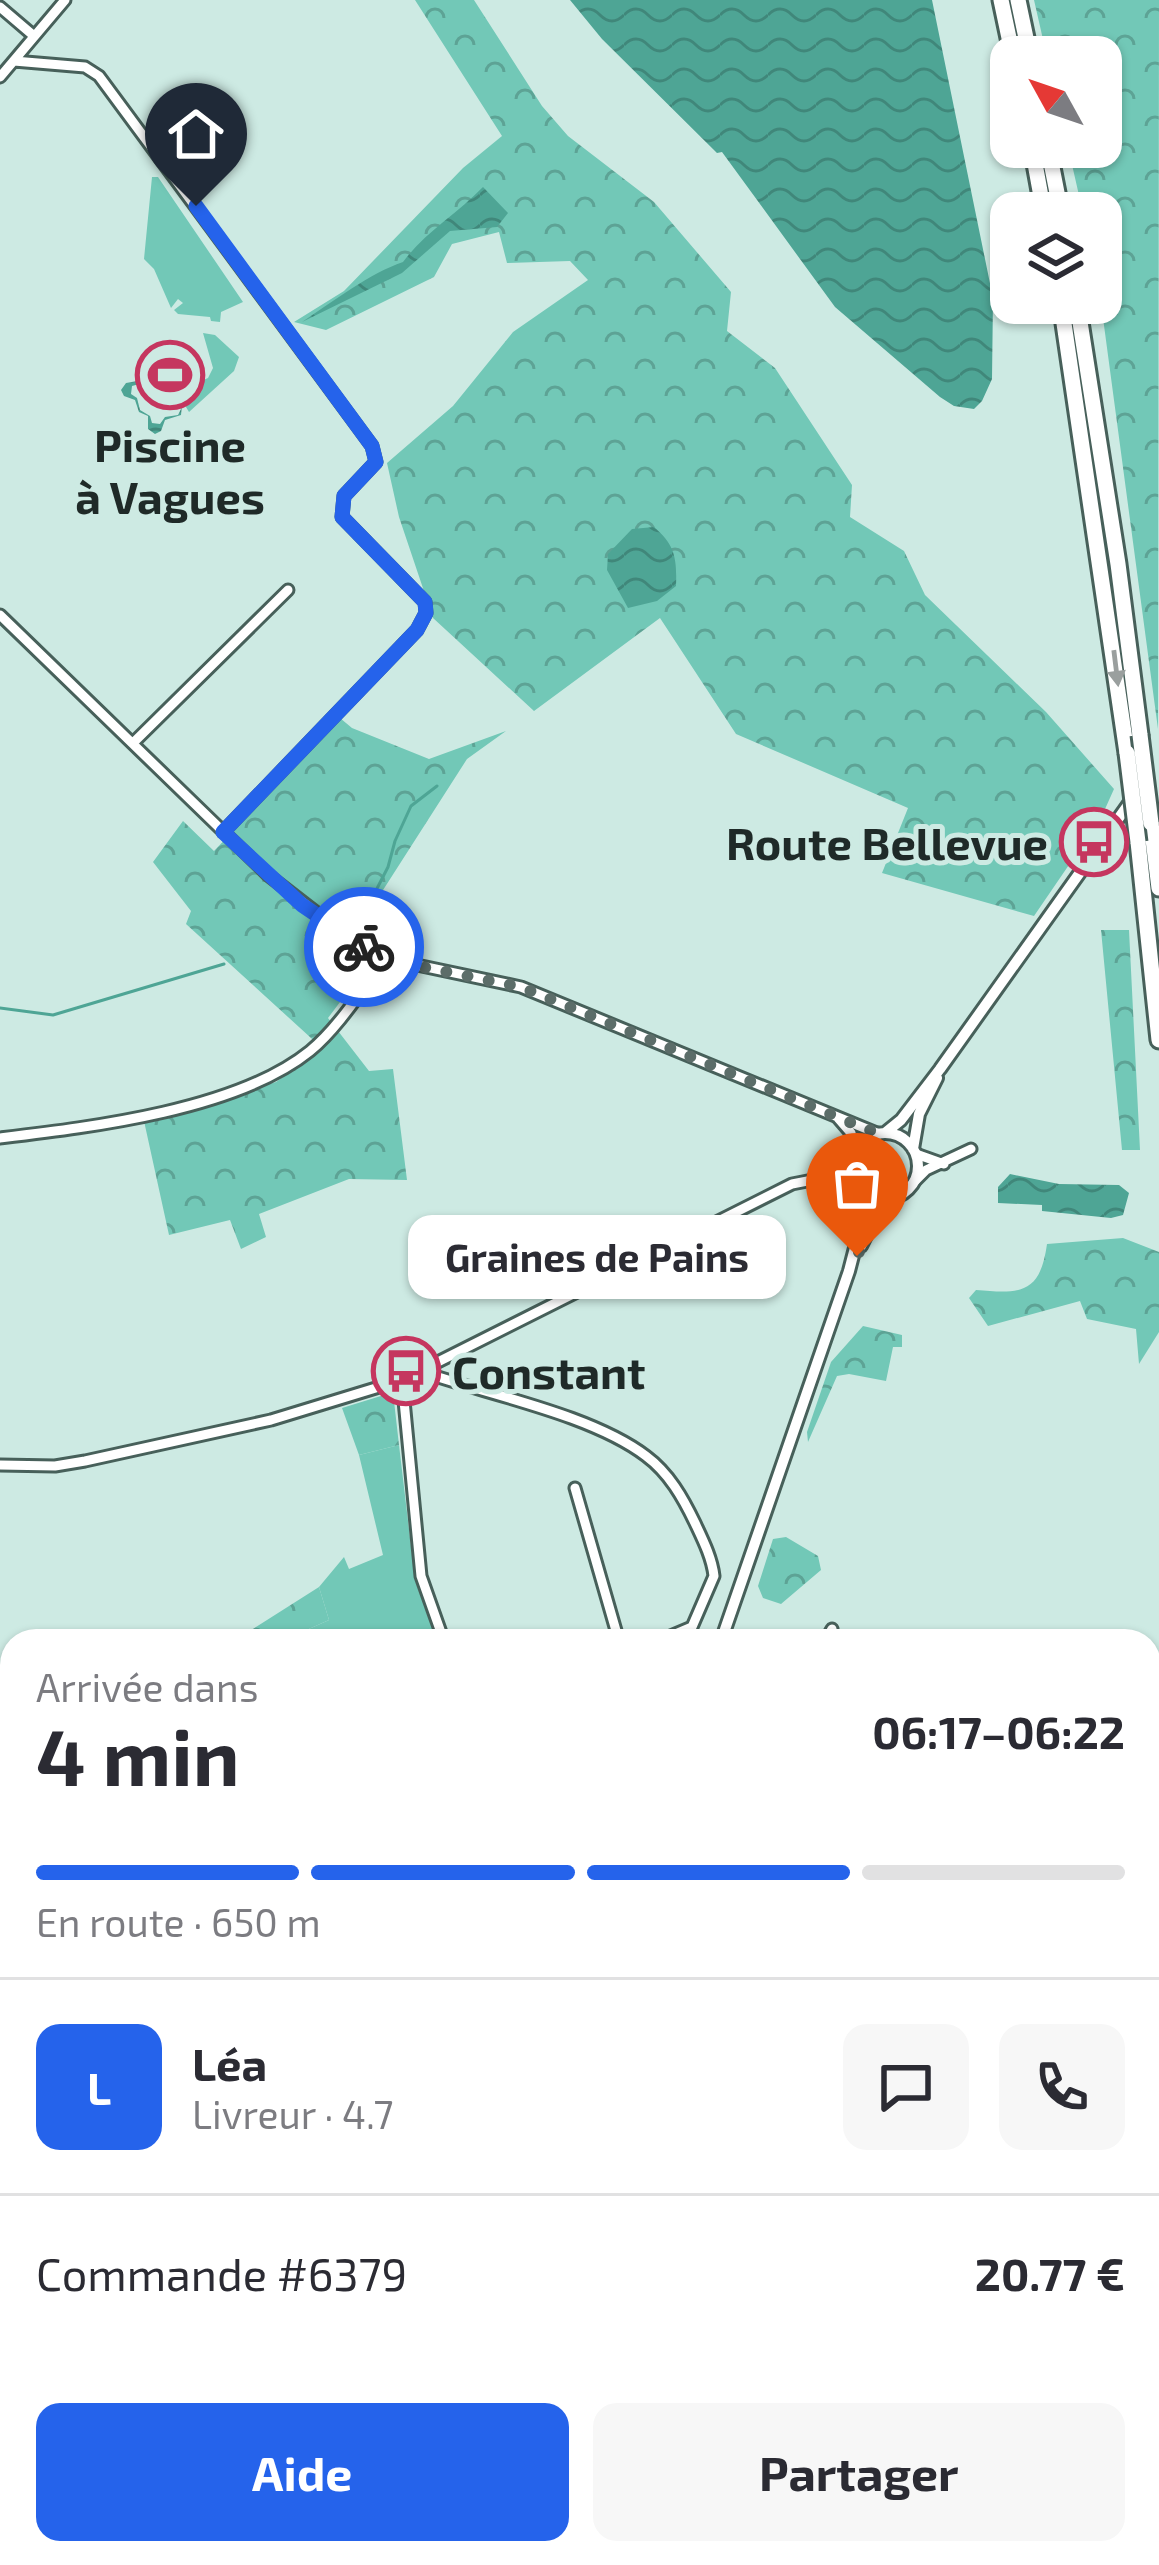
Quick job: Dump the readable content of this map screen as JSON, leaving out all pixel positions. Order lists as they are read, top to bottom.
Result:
{
  "places": {
    "sports": ["Piscine à Vagues"],
    "bus stop": ["Route Bellevue", "Constant"],
    "other": ["Graines de Pains"]
  },
  "north": "top left",
  "page": {
    "bubble": "Graines de Pains",
    "heading": ["4 min", "Arrivée dans", "06:17–06:22"],
    "panel": [
      "Léa",
      "Livreur · 4.7",
      "Commande #6379",
      "20.77 €"
    ],
    "bar": "En route · 650 m",
    "round": "L",
    "buttons": ["Aide", "Partager"]
  }
}
